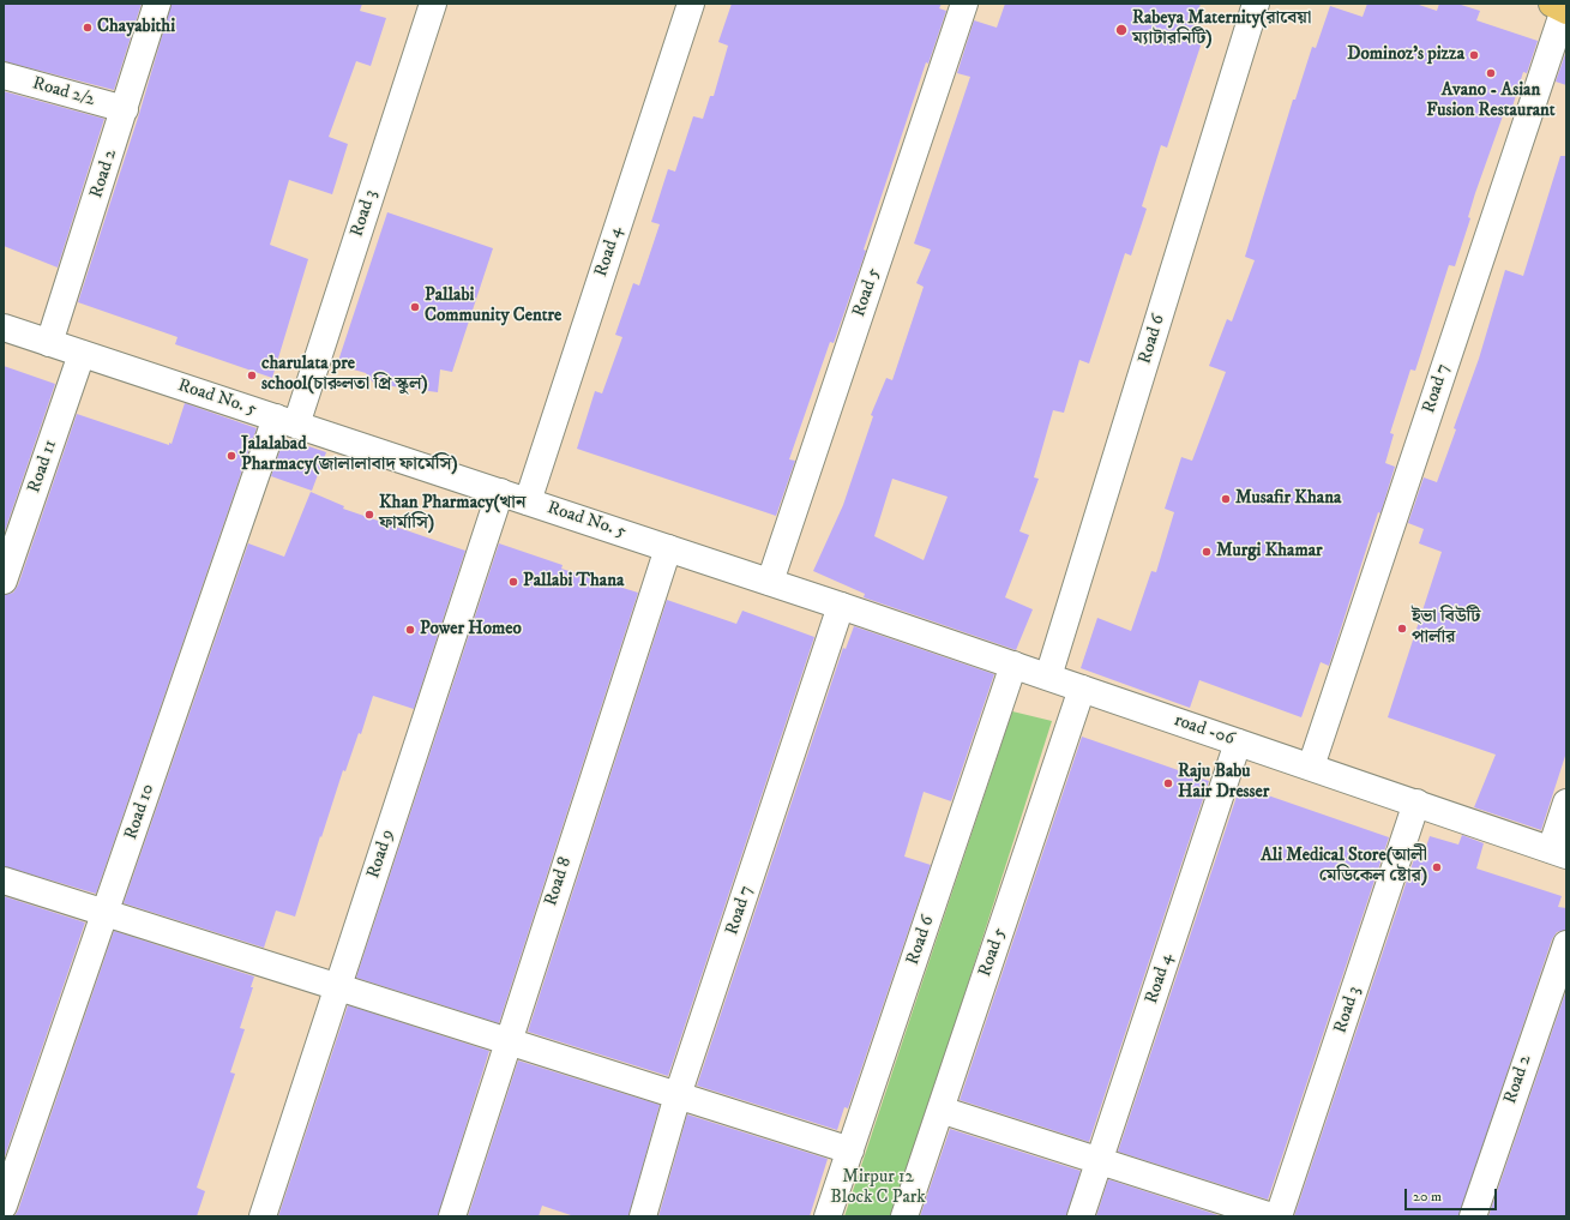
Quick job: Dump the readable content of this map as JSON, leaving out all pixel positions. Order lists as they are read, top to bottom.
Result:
{
  "streets": {
    "street": [
      "Road 2/2",
      "Road 2",
      "Road 3",
      "Road 4",
      "Road 5",
      "Road 6",
      "Road 7",
      "Road No. 5",
      "Road 11",
      "road -06",
      "Road 10",
      "Road 9",
      "Road 8"
    ]
  },
  "crossings": [
    ["Road 2/2", "Road 2"],
    ["Road 2", "Road No. 5"],
    ["Road 3", "Road No. 5"],
    ["Road 3", "road -06"],
    ["Road 3", "Road 10"],
    ["Road 4", "Road No. 5"],
    ["Road 4", "road -06"],
    ["Road 5", "Road No. 5"],
    ["Road 5", "road -06"],
    ["Road 6", "road -06"],
    ["Road 7", "Road No. 5"],
    ["Road 7", "road -06"],
    ["Road No. 5", "Road 11"],
    ["Road No. 5", "road -06"],
    ["Road No. 5", "Road 10"],
    ["Road No. 5", "Road 9"],
    ["Road No. 5", "Road 8"]
  ],
  "parks": ["Mirpur 12 Block C Park"],
  "places": [
    "Chayabithi",
    "Rabeya Maternity(রাবেয়া ম্যাটারনিটি)",
    "Dominoz's pizza",
    "Avano - Asian Fusion Restaurant",
    "Pallabi Community Centre",
    "charulata pre school(চারুলতা প্রি স্কুল)",
    "Jalalabad Pharmacy(জালালাবাদ ফার্মেসি)",
    "Musafir Khana",
    "Khan Pharmacy(খান ফার্মাসি)",
    "Murgi Khamar",
    "Pallabi Thana",
    "ইভা বিউটি পার্লার",
    "Power Homeo",
    "Raju Babu Hair Dresser",
    "Ali Medical Store(আলী মেডিকেল ষ্টোর)"
  ],
  "scale_bar": "20 m"
}
